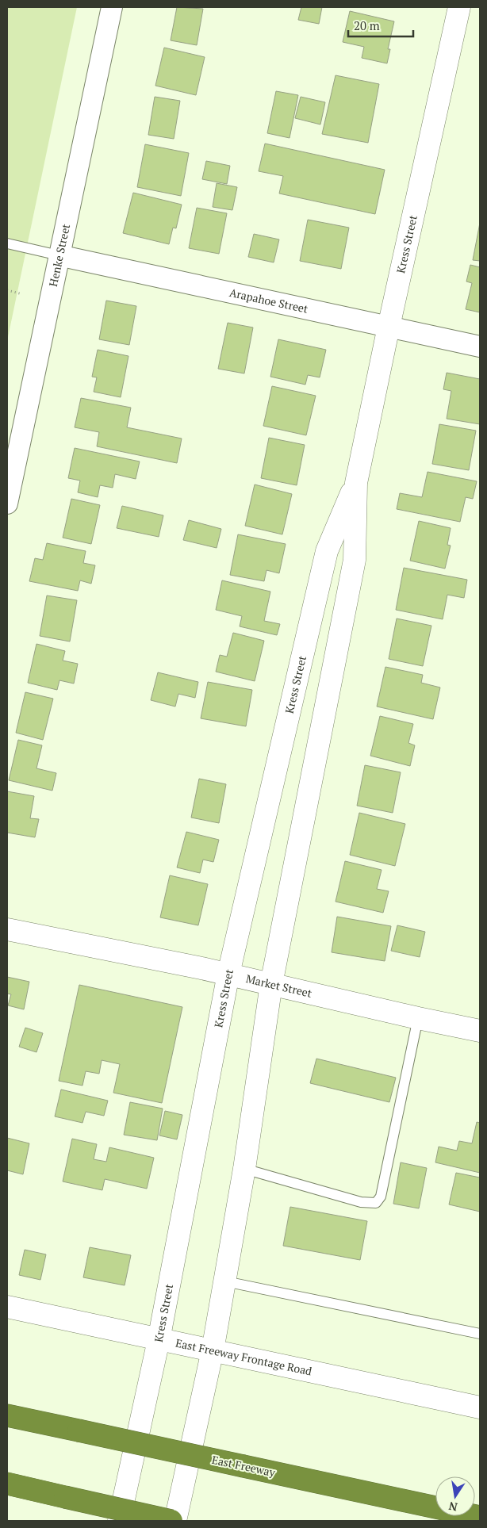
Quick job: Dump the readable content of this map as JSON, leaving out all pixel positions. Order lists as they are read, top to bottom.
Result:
{
  "streets": {
    "highway": ["East Freeway"],
    "street": [
      "Kress Street",
      "Henke Street",
      "Arapahoe Street",
      "Market Street",
      "East Freeway Frontage Road"
    ]
  },
  "crossings": [
    ["Kress Street", "Arapahoe Street"],
    ["Kress Street", "Market Street"],
    ["Kress Street", "East Freeway Frontage Road"],
    ["Henke Street", "Arapahoe Street"]
  ],
  "scale_bar": "20 m",
  "north": "bottom"
}
